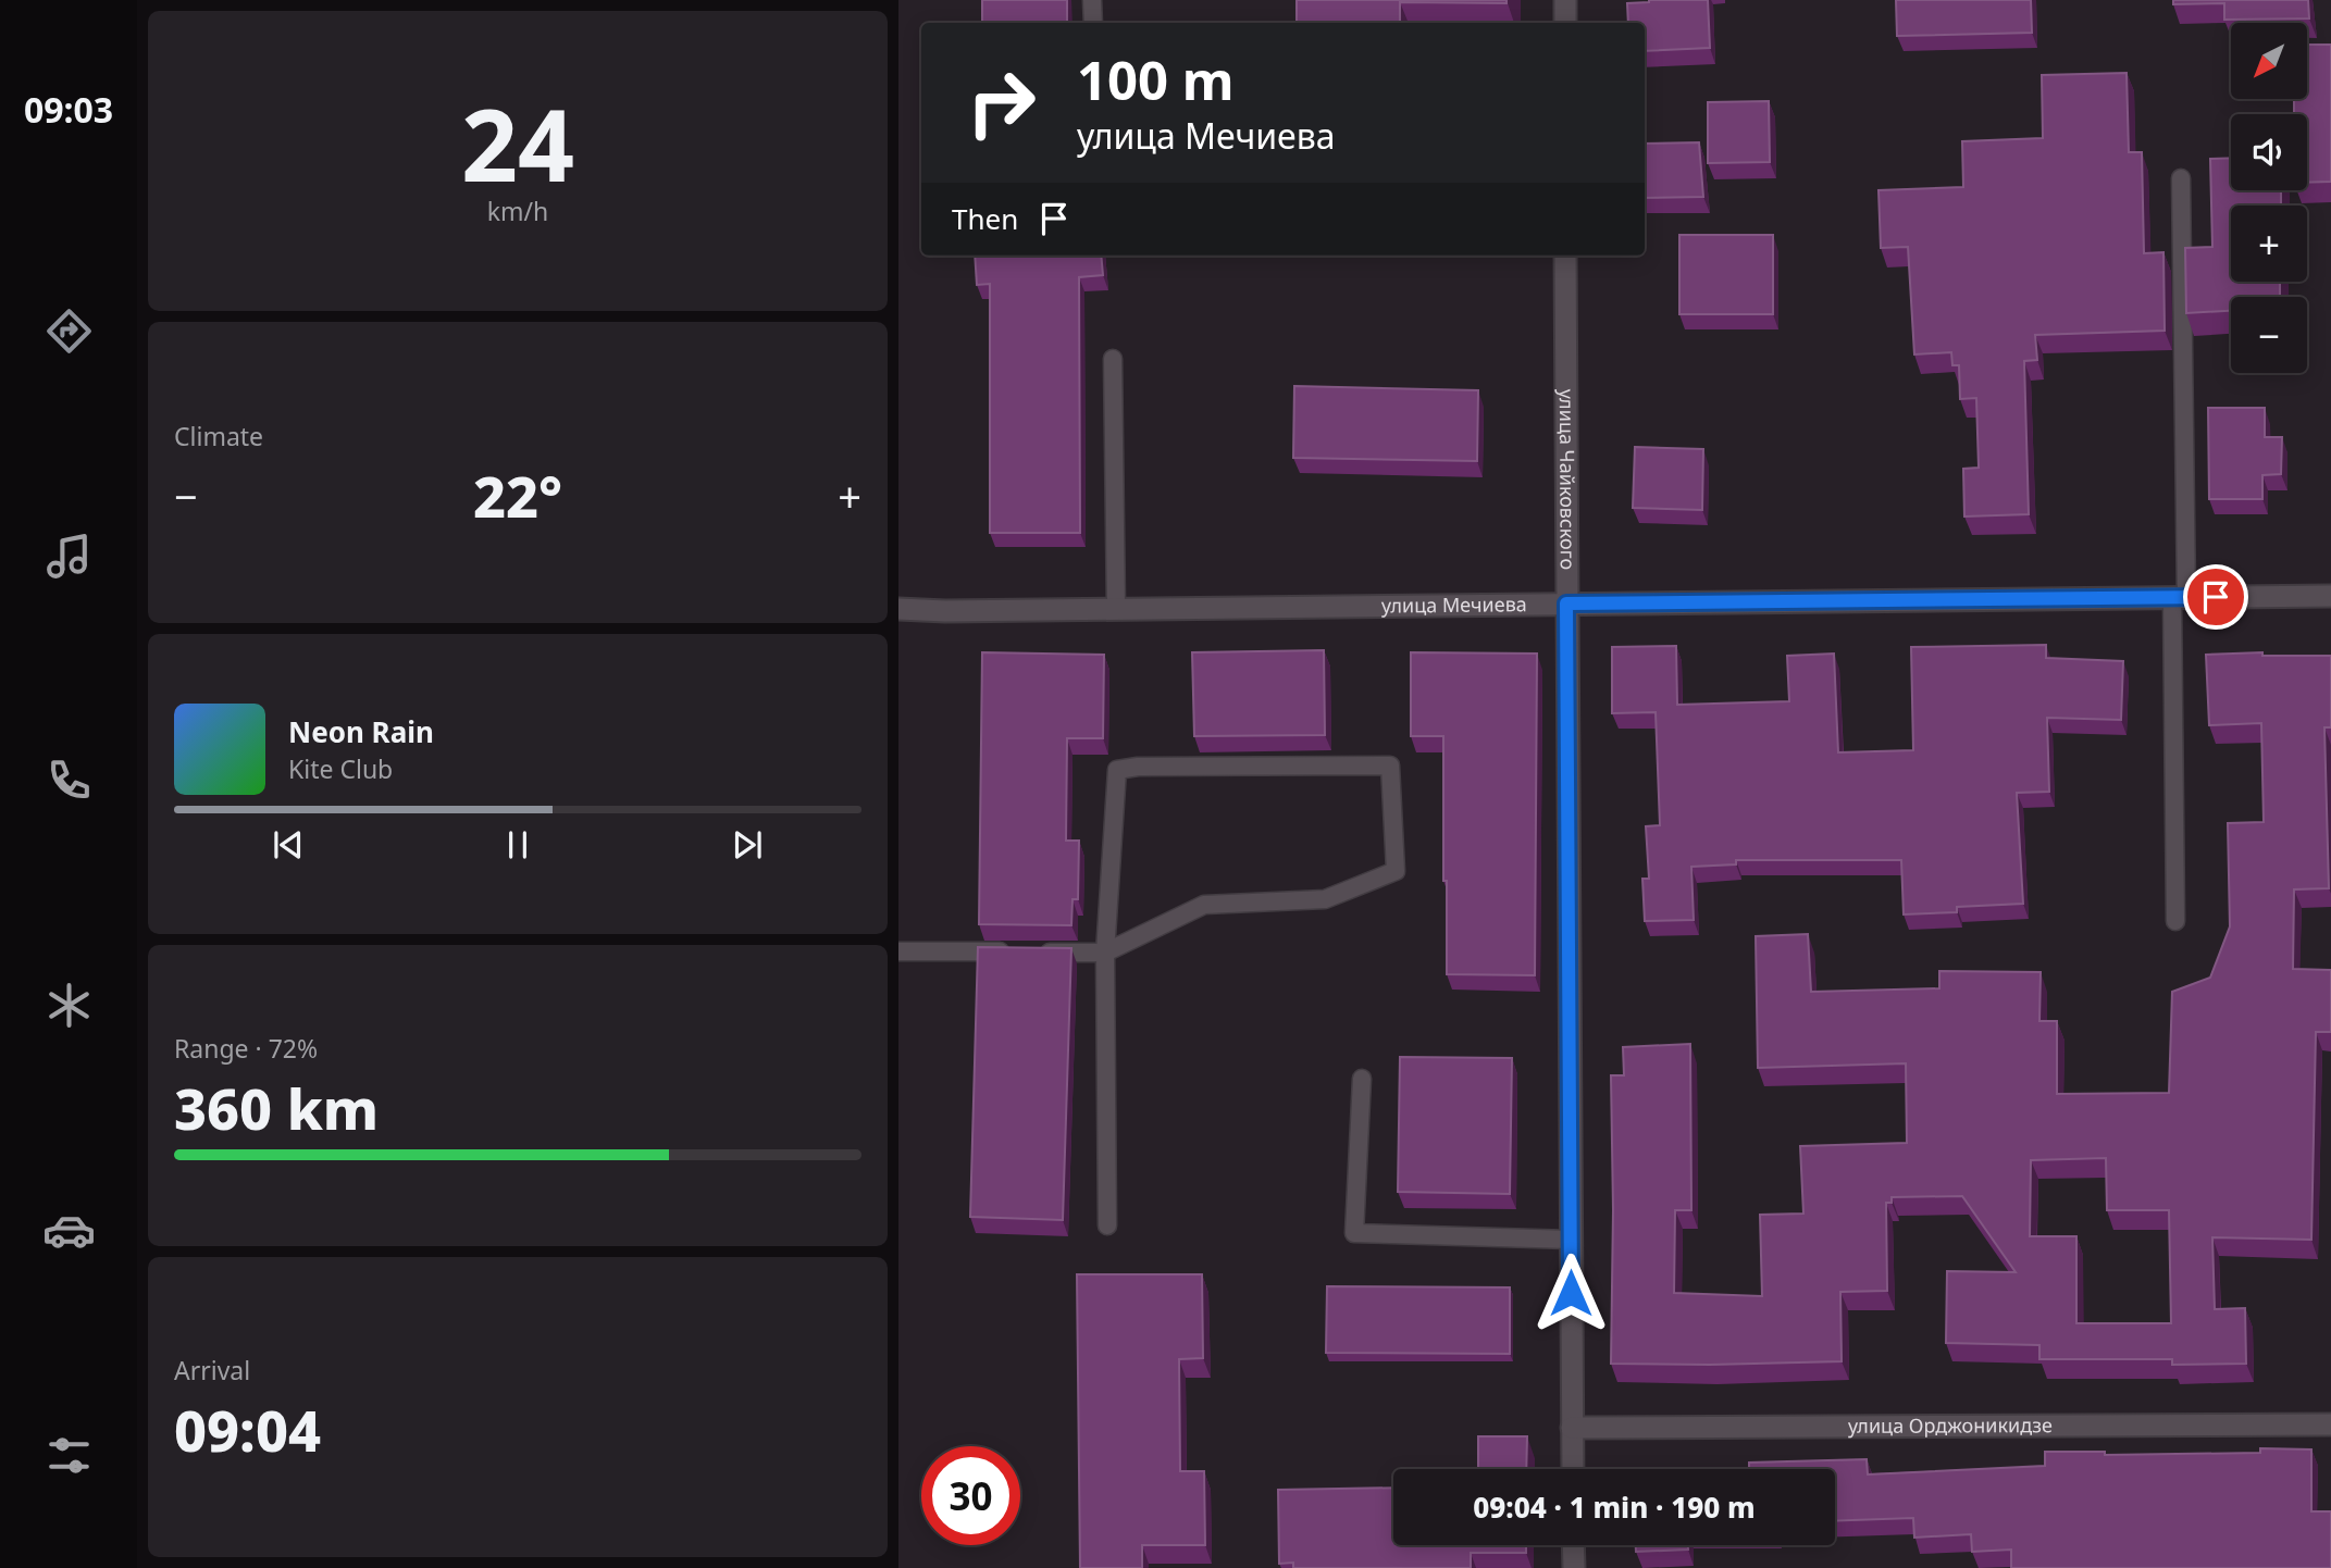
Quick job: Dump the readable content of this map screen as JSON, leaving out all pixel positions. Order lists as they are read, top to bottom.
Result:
{
  "streets": {
    "street": ["улица Чайковского", "улица Мечиева", "улица Орджоникидзе"]
  },
  "crossings": [
    ["улица Чайковского", "улица Мечиева"],
    ["улица Чайковского", "улица Орджоникидзе"]
  ],
  "north": "bottom left",
  "page": {
    "tabs": "09:03",
    "tile": [
      ["24", "km/h"],
      "Climate",
      ["Range · 72%", "360 km"],
      ["Arrival", "09:04"]
    ],
    "map_buttons": ["+", "−"],
    "turn": ["100 m", "улица Мечиева"],
    "then": "Then",
    "heat": ["−", "22°", "+"],
    "song": ["Neon Rain", "Kite Club"],
    "limit": "30",
    "trip": "09:04 · 1 min · 190 m"
  }
}
